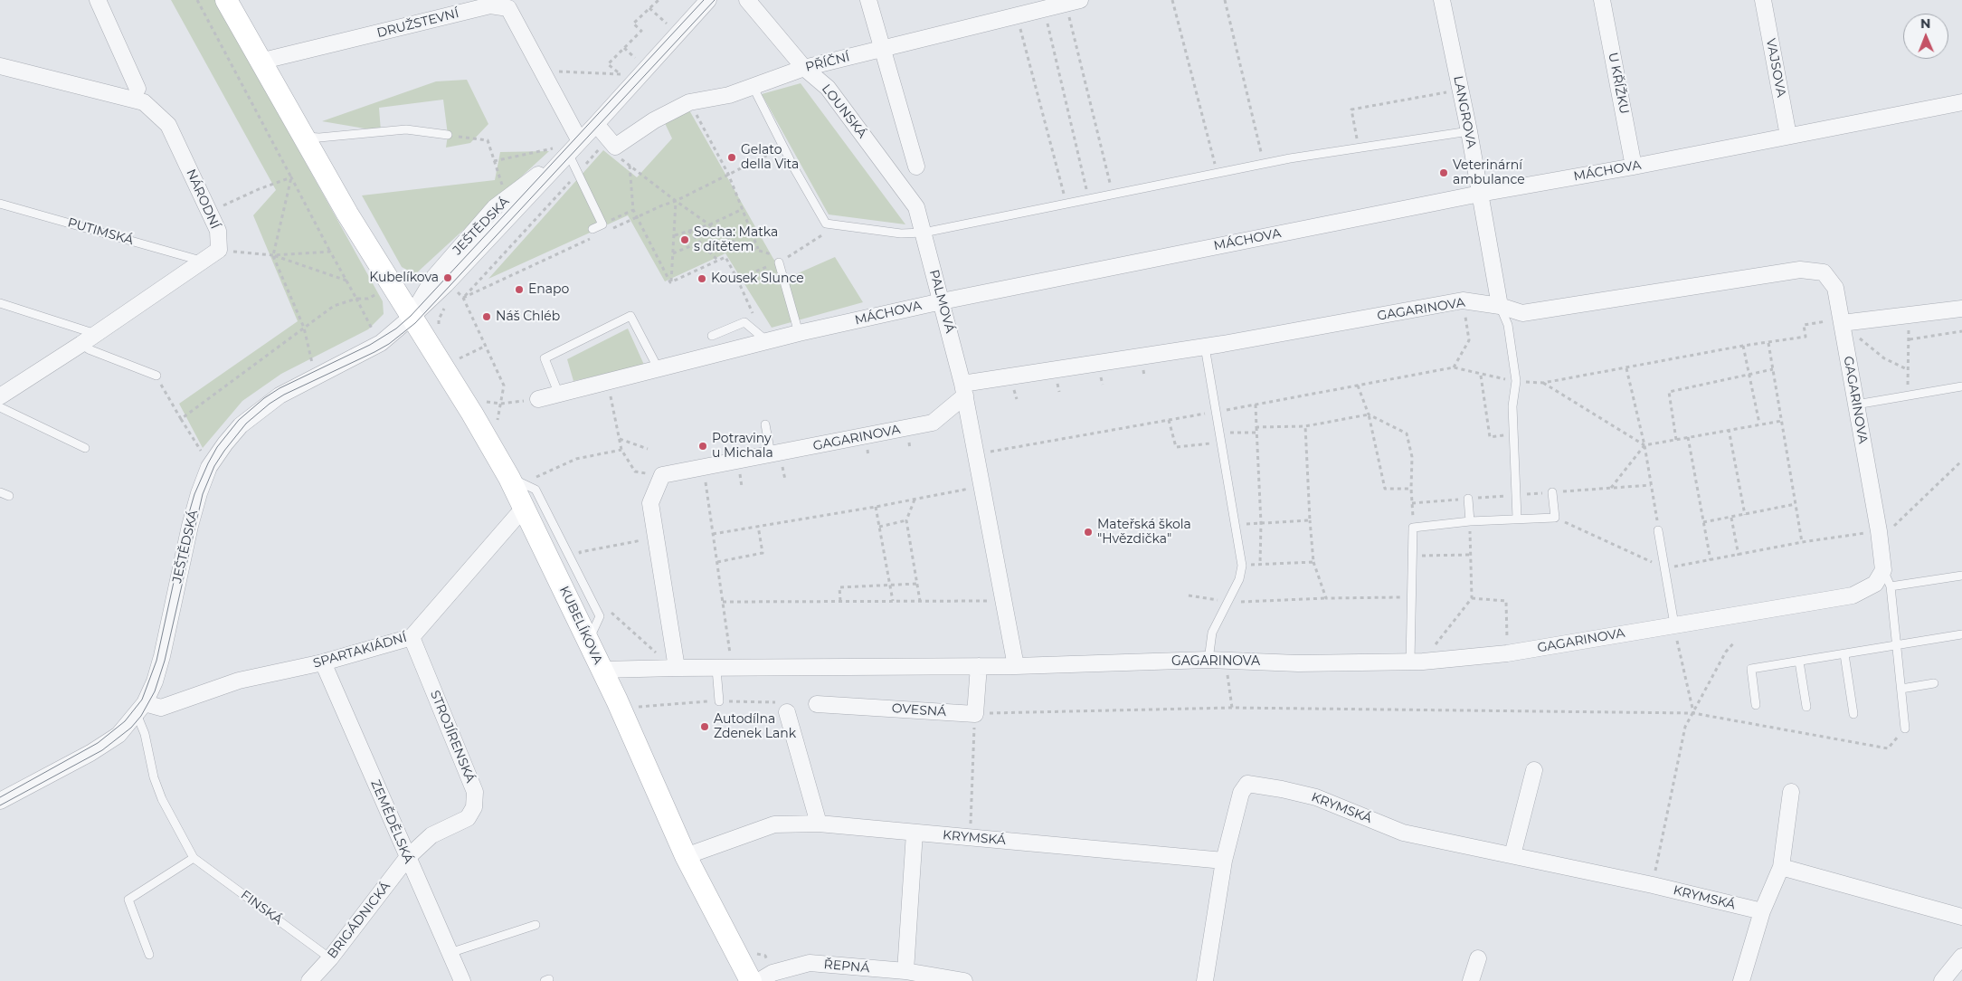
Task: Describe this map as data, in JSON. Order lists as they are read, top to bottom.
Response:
{
  "streets": {
    "street": [
      "DRUŽSTEVNÍ",
      "PŘÍČNÍ",
      "VAJSOVA",
      "U KŘÍŽKU",
      "LOUNSKÁ",
      "LANGROVA",
      "MÁCHOVA",
      "NÁRODNÍ",
      "JEŠTĚDSKÁ",
      "PALMOVÁ",
      "GAGARINOVA",
      "KUBELÍKOVA",
      "SPARTAKIÁDNÍ",
      "OVESNÁ",
      "STROJÍRENSKÁ",
      "KRYMSKÁ",
      "ZEMĚDĚLSKÁ",
      "BRIGÁDNICKÁ",
      "ŘEPNÁ"
    ],
    "lane": ["PUTIMSKÁ", "FINSKÁ"]
  },
  "crossings": [
    ["DRUŽSTEVNÍ", "PŘÍČNÍ"],
    ["DRUŽSTEVNÍ", "JEŠTĚDSKÁ"],
    ["DRUŽSTEVNÍ", "KUBELÍKOVA"],
    ["PŘÍČNÍ", "LOUNSKÁ"],
    ["PŘÍČNÍ", "JEŠTĚDSKÁ"],
    ["VAJSOVA", "MÁCHOVA"],
    ["U KŘÍŽKU", "MÁCHOVA"],
    ["LOUNSKÁ", "PALMOVÁ"],
    ["LANGROVA", "MÁCHOVA"],
    ["LANGROVA", "GAGARINOVA"],
    ["MÁCHOVA", "PALMOVÁ"],
    ["JEŠTĚDSKÁ", "KUBELÍKOVA"],
    ["JEŠTĚDSKÁ", "SPARTAKIÁDNÍ"],
    ["JEŠTĚDSKÁ", "FINSKÁ"],
    ["PALMOVÁ", "GAGARINOVA"],
    ["GAGARINOVA", "KUBELÍKOVA"],
    ["KUBELÍKOVA", "SPARTAKIÁDNÍ"],
    ["KUBELÍKOVA", "KRYMSKÁ"],
    ["SPARTAKIÁDNÍ", "STROJÍRENSKÁ"],
    ["SPARTAKIÁDNÍ", "ZEMĚDĚLSKÁ"],
    ["SPARTAKIÁDNÍ", "FINSKÁ"],
    ["STROJÍRENSKÁ", "ZEMĚDĚLSKÁ"],
    ["STROJÍRENSKÁ", "BRIGÁDNICKÁ"],
    ["ZEMĚDĚLSKÁ", "BRIGÁDNICKÁ"],
    ["FINSKÁ", "BRIGÁDNICKÁ"]
  ],
  "places": [
    "Gelato della Vita",
    "Veterinární ambulance",
    "Socha: Matka s dítětem",
    "Kubelíkova",
    "Kousek Slunce",
    "Enapo",
    "Náš Chléb",
    "Potraviny u Michala",
    "Mateřská škola \"Hvězdička\"",
    "Autodílna Zdenek Lank"
  ],
  "north": "top"
}
